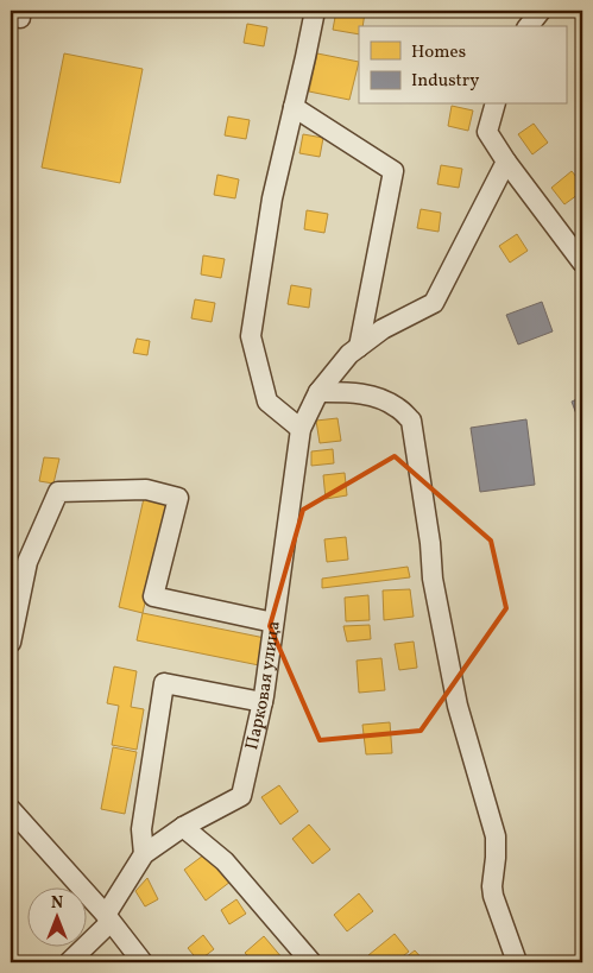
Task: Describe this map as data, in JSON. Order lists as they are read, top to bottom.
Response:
{
  "streets": {
    "street": ["Парковая улица"]
  },
  "legend": ["Homes", "Industry"],
  "north": "top"
}
